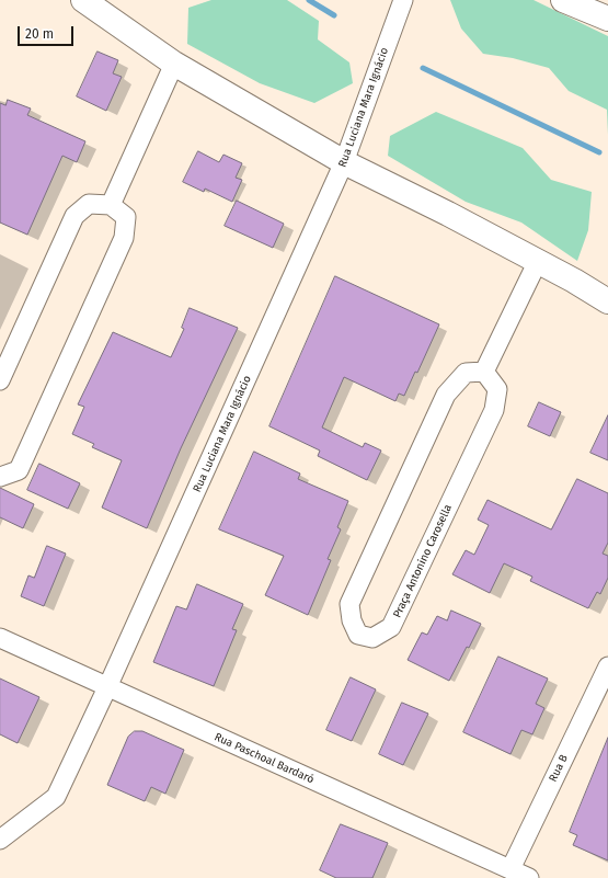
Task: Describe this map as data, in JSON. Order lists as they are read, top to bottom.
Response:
{
  "streets": {
    "street": [
      "Rua Luciana Mara Ignácio",
      "Praça Antonino Carosella",
      "Rua Paschoal Bardaró",
      "Rua B"
    ]
  },
  "crossings": [
    ["Rua Luciana Mara Ignácio", "Rua Paschoal Bardaró"],
    ["Rua Paschoal Bardaró", "Rua B"]
  ],
  "scale_bar": "20 m"
}
